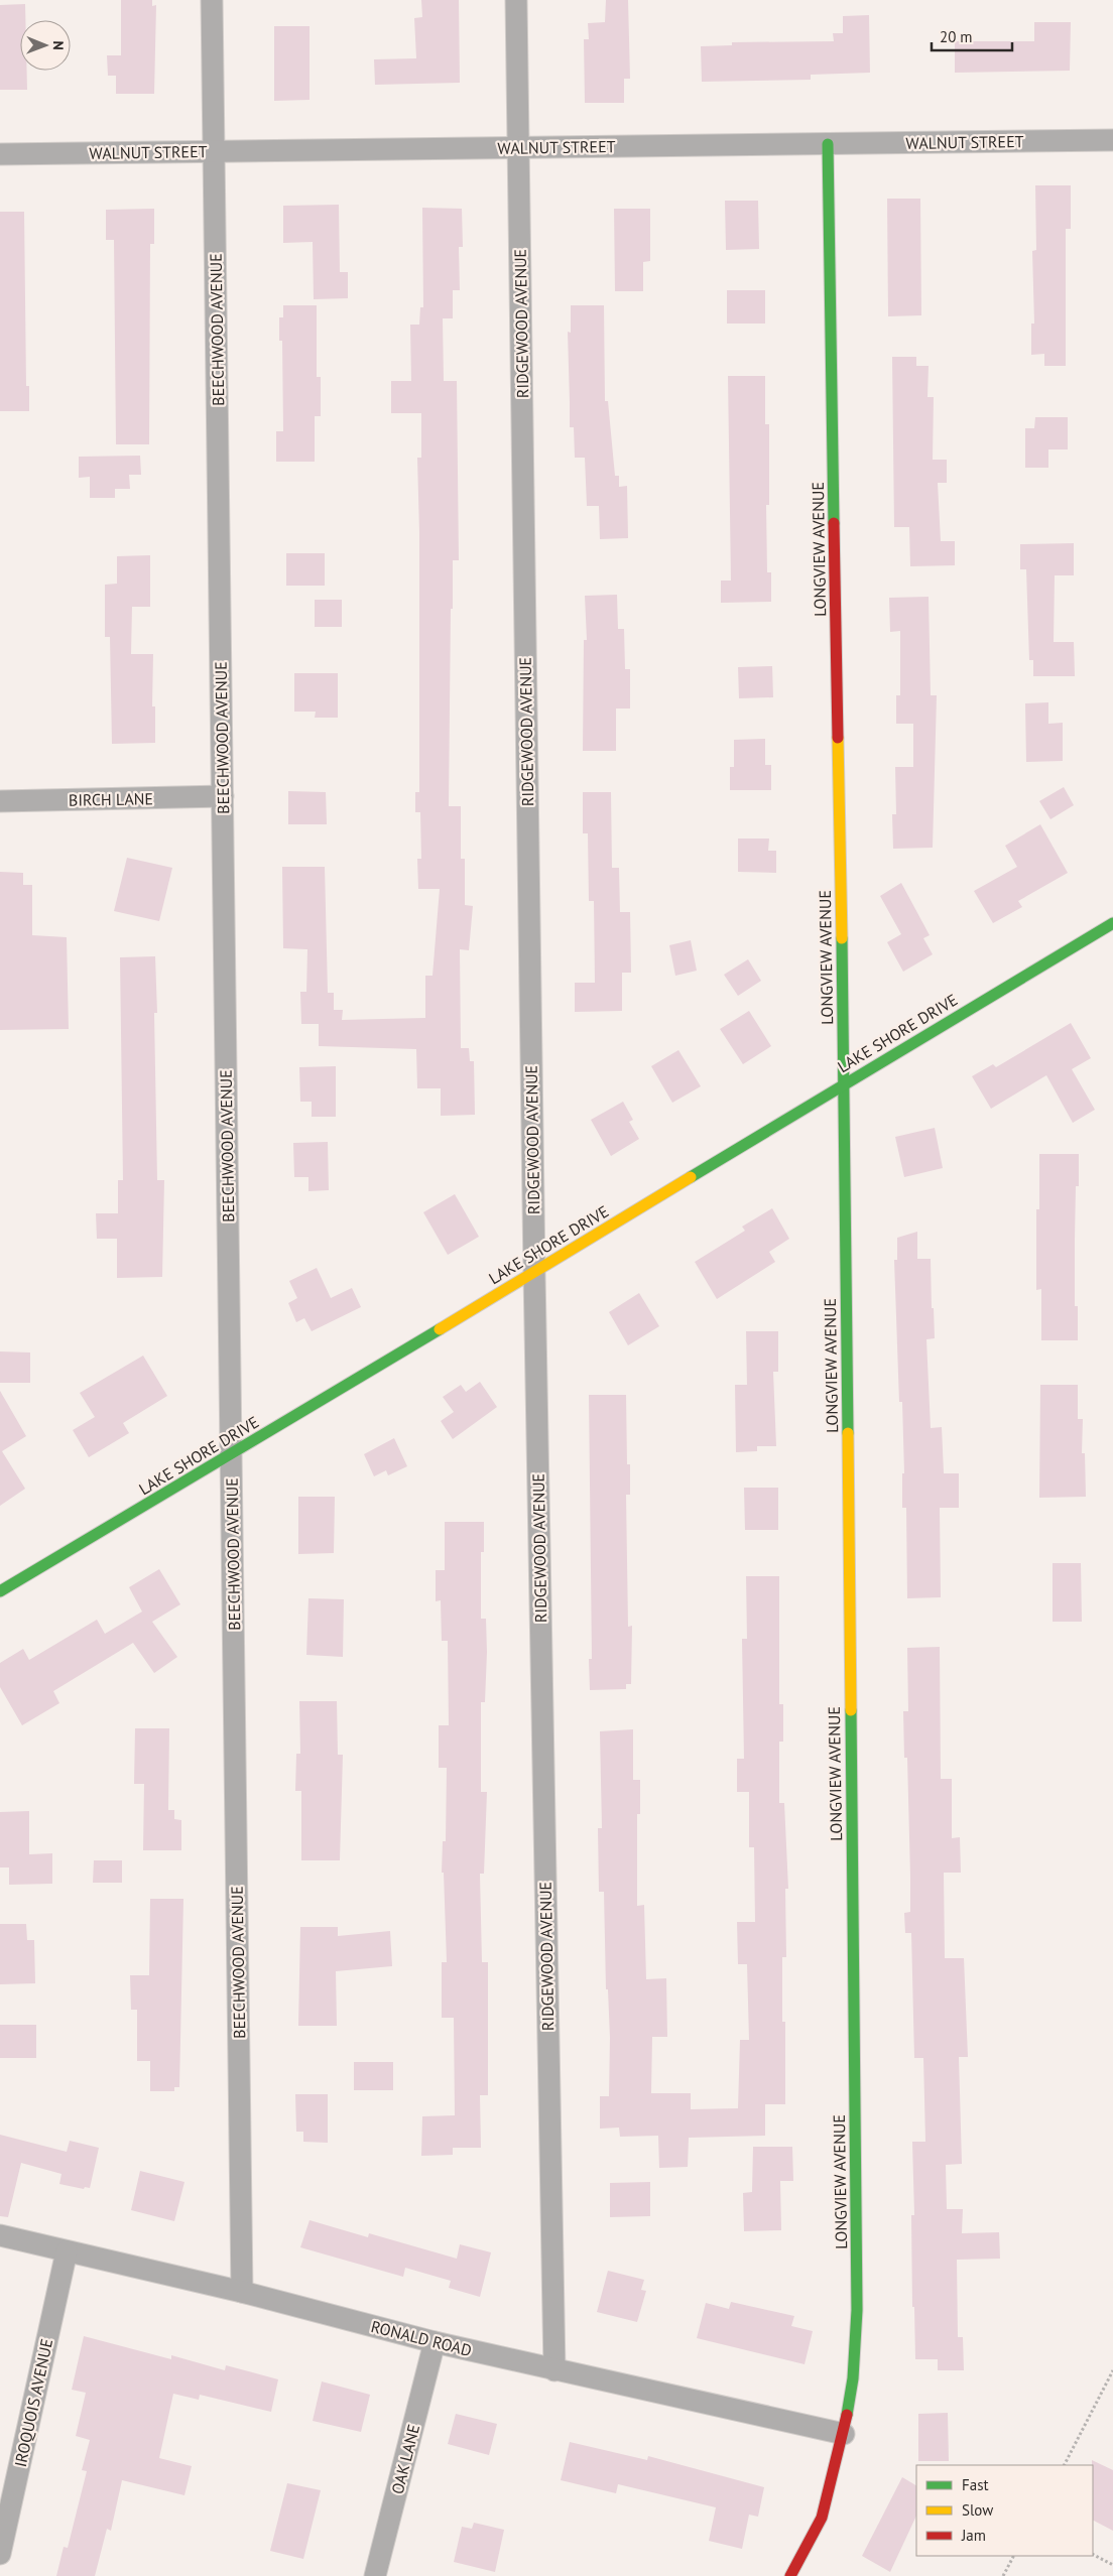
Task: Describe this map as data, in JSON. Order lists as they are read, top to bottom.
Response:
{
  "streets": {
    "street": [
      "WALNUT STREET",
      "RIDGEWOOD AVENUE",
      "BEECHWOOD AVENUE",
      "LONGVIEW AVENUE",
      "BIRCH LANE",
      "LAKE SHORE DRIVE",
      "RONALD ROAD",
      "IROQUOIS AVENUE",
      "OAK LANE"
    ]
  },
  "crossings": [
    ["WALNUT STREET", "RIDGEWOOD AVENUE"],
    ["WALNUT STREET", "BEECHWOOD AVENUE"],
    ["WALNUT STREET", "LONGVIEW AVENUE"],
    ["RIDGEWOOD AVENUE", "LAKE SHORE DRIVE"],
    ["RIDGEWOOD AVENUE", "RONALD ROAD"],
    ["BEECHWOOD AVENUE", "BIRCH LANE"],
    ["BEECHWOOD AVENUE", "LAKE SHORE DRIVE"],
    ["BEECHWOOD AVENUE", "RONALD ROAD"],
    ["LONGVIEW AVENUE", "LAKE SHORE DRIVE"],
    ["LONGVIEW AVENUE", "RONALD ROAD"],
    ["RONALD ROAD", "IROQUOIS AVENUE"],
    ["RONALD ROAD", "OAK LANE"]
  ],
  "legend": ["Fast", "Slow", "Jam"],
  "scale_bar": "20 m",
  "north": "right"
}
